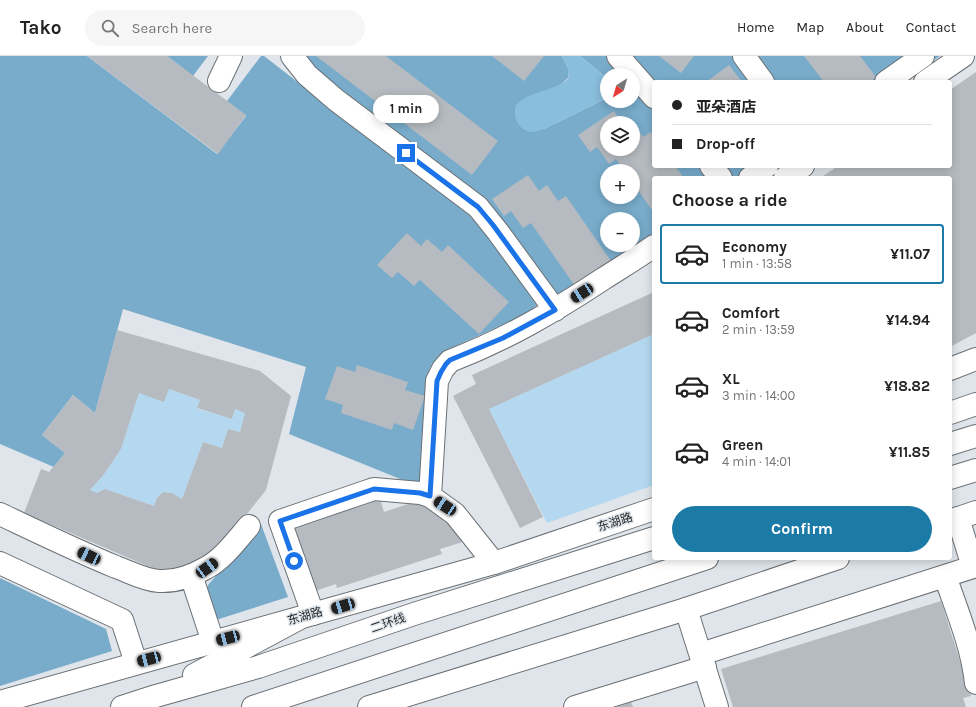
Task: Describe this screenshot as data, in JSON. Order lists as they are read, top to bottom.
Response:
{
  "streets": {
    "main road": ["东湖路", "二环线"]
  },
  "north": "bottom left",
  "page": {
    "header": "Tako",
    "search": "Search here",
    "nav": [
      "Home",
      "Map",
      "About",
      "Contact"
    ],
    "map_buttons": ["+", "−"],
    "banner": ["亚朵酒店", "Drop-off"],
    "bubble": "1 min",
    "heading": "Choose a ride",
    "list": [
      {
        "name": "Economy",
        "note": "1 min · 13:58",
        "value": "¥11.07"
      },
      {
        "name": "Comfort",
        "note": "2 min · 13:59",
        "value": "¥14.94"
      },
      {
        "name": "XL",
        "note": "3 min · 14:00",
        "value": "¥18.82"
      },
      {
        "name": "Green",
        "note": "4 min · 14:01",
        "value": "¥11.85"
      }
    ],
    "buttons": "Confirm"
  }
}
